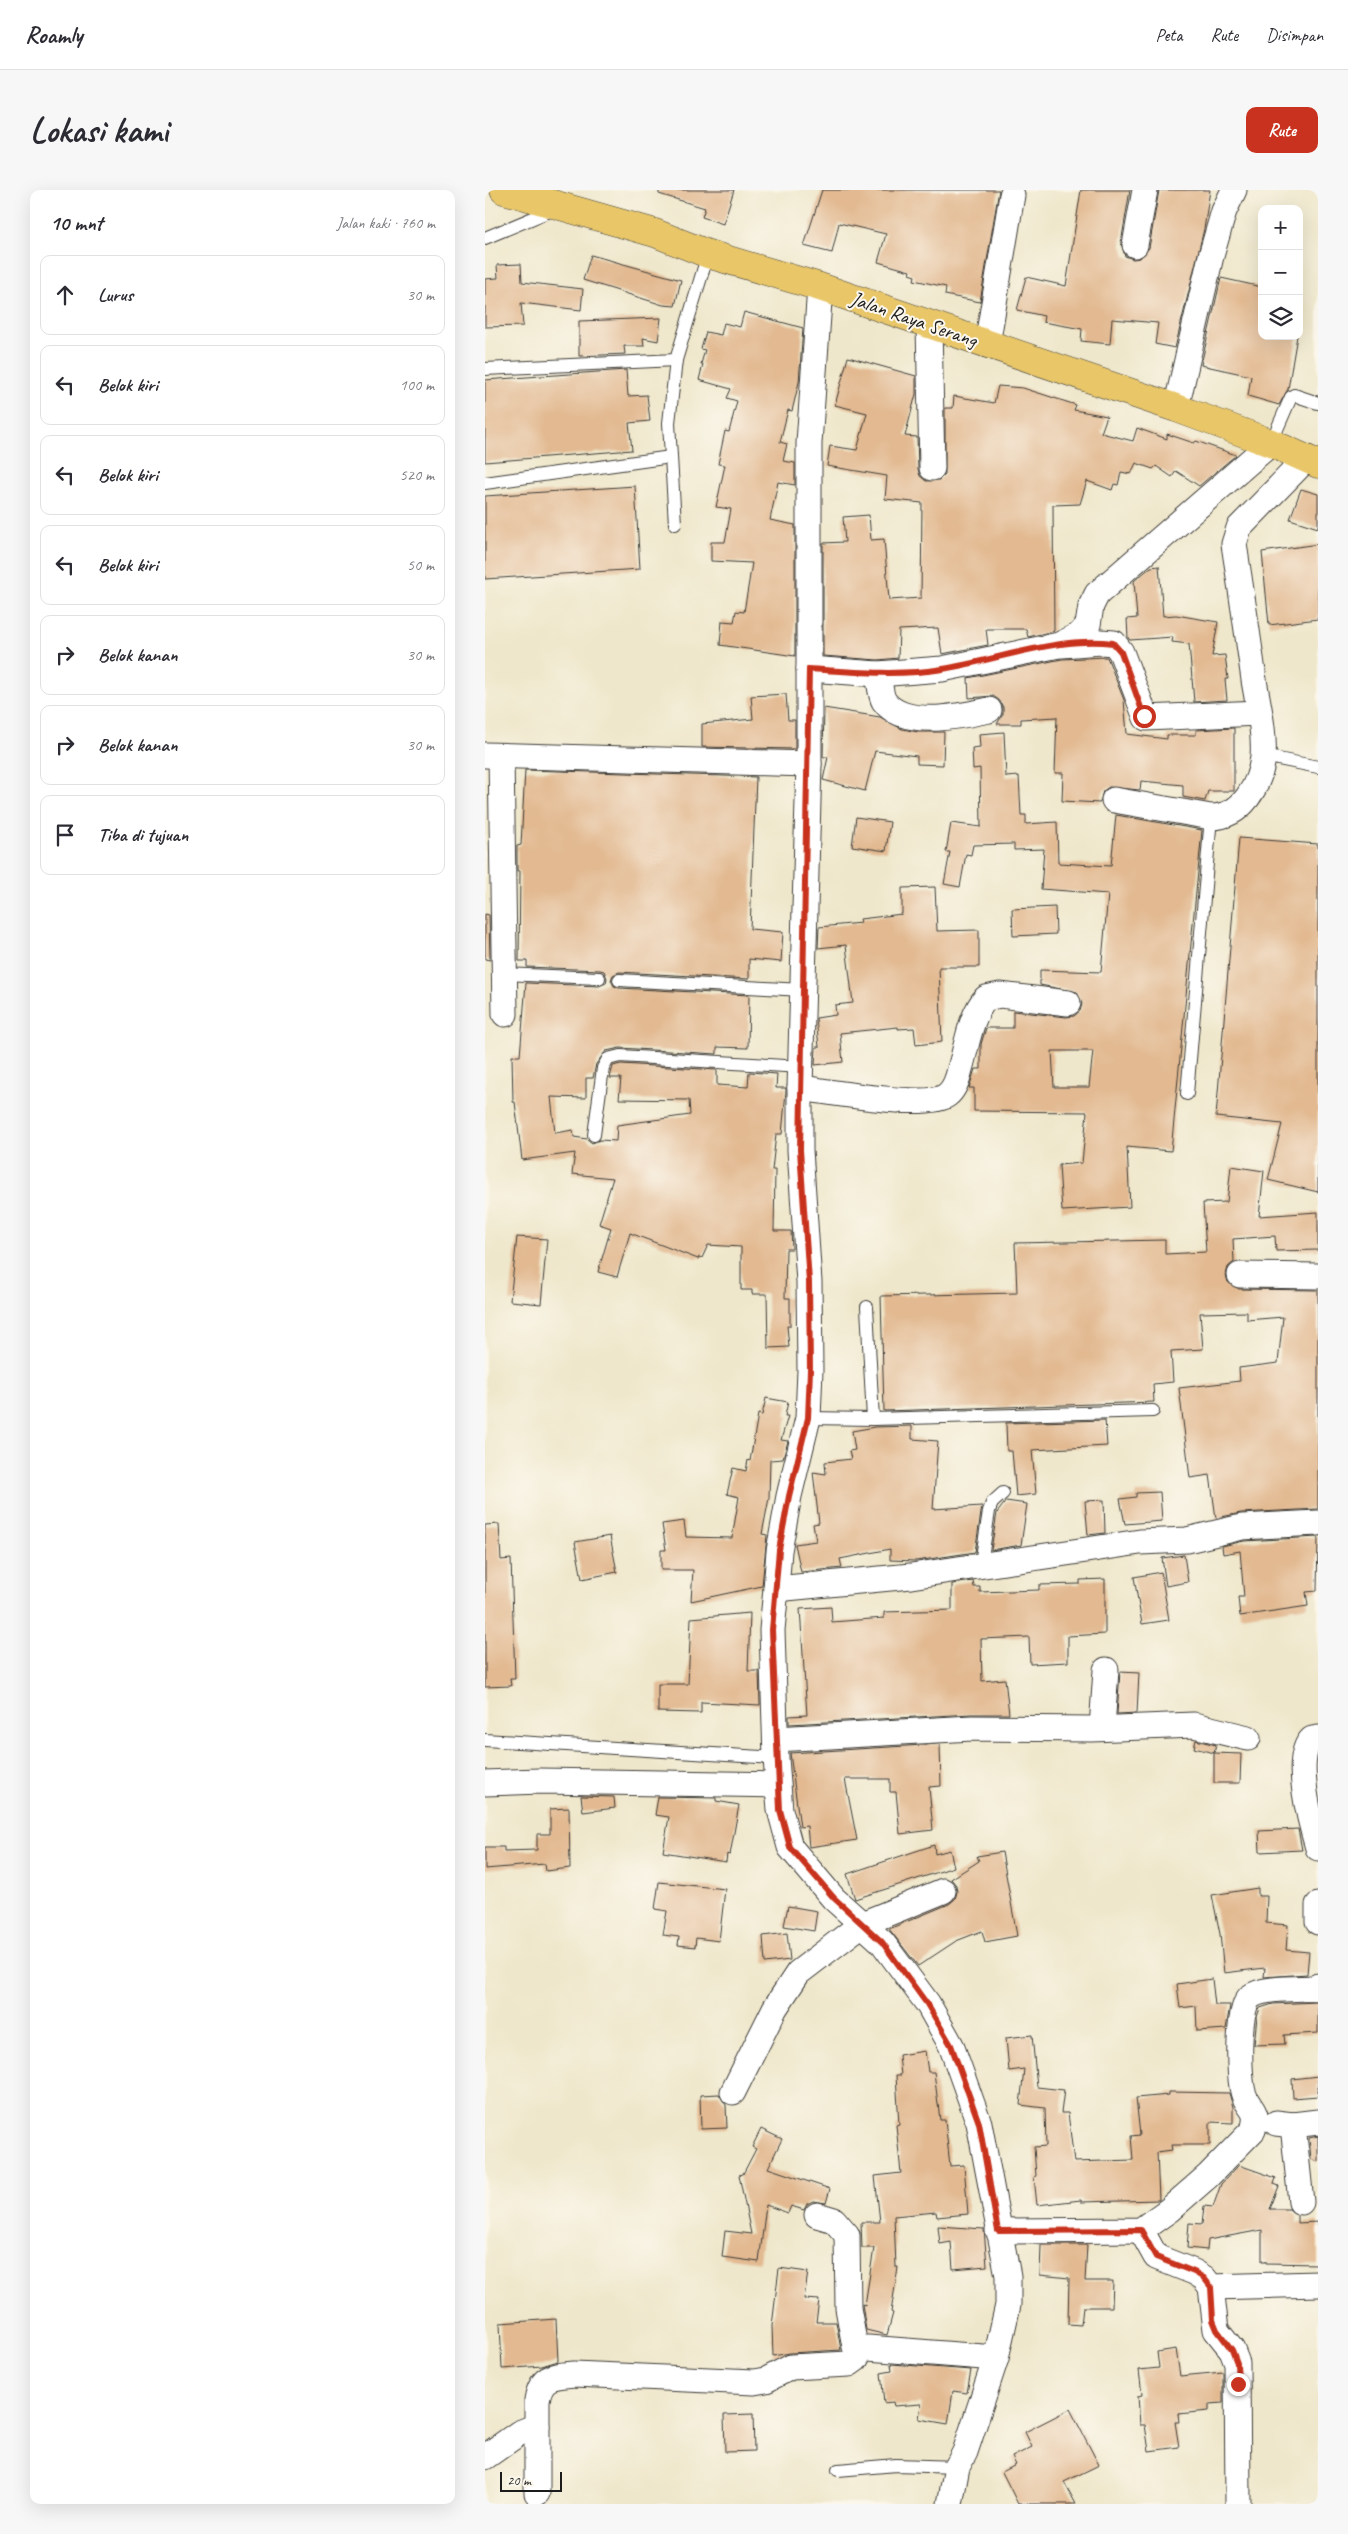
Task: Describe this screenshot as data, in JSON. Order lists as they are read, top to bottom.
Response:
{
  "streets": {
    "highway": ["Jalan Raya Serang"]
  },
  "scale_bar": "20 m",
  "page": {
    "header": "Roamly",
    "nav": ["Peta", "Rute", "Disimpan"],
    "buttons": "Rute",
    "title": "Lokasi kami",
    "heading": ["10 mnt", "Jalan kaki · 760 m"],
    "map_buttons": ["+", "−"],
    "list": [
      ["Lurus", "30 m"],
      ["Belok kiri", "100 m"],
      ["Belok kiri", "520 m"],
      ["Belok kiri", "50 m"],
      ["Belok kanan", "30 m"],
      ["Belok kanan", "30 m"],
      "Tiba di tujuan"
    ],
    "scale": "20 m"
  }
}
